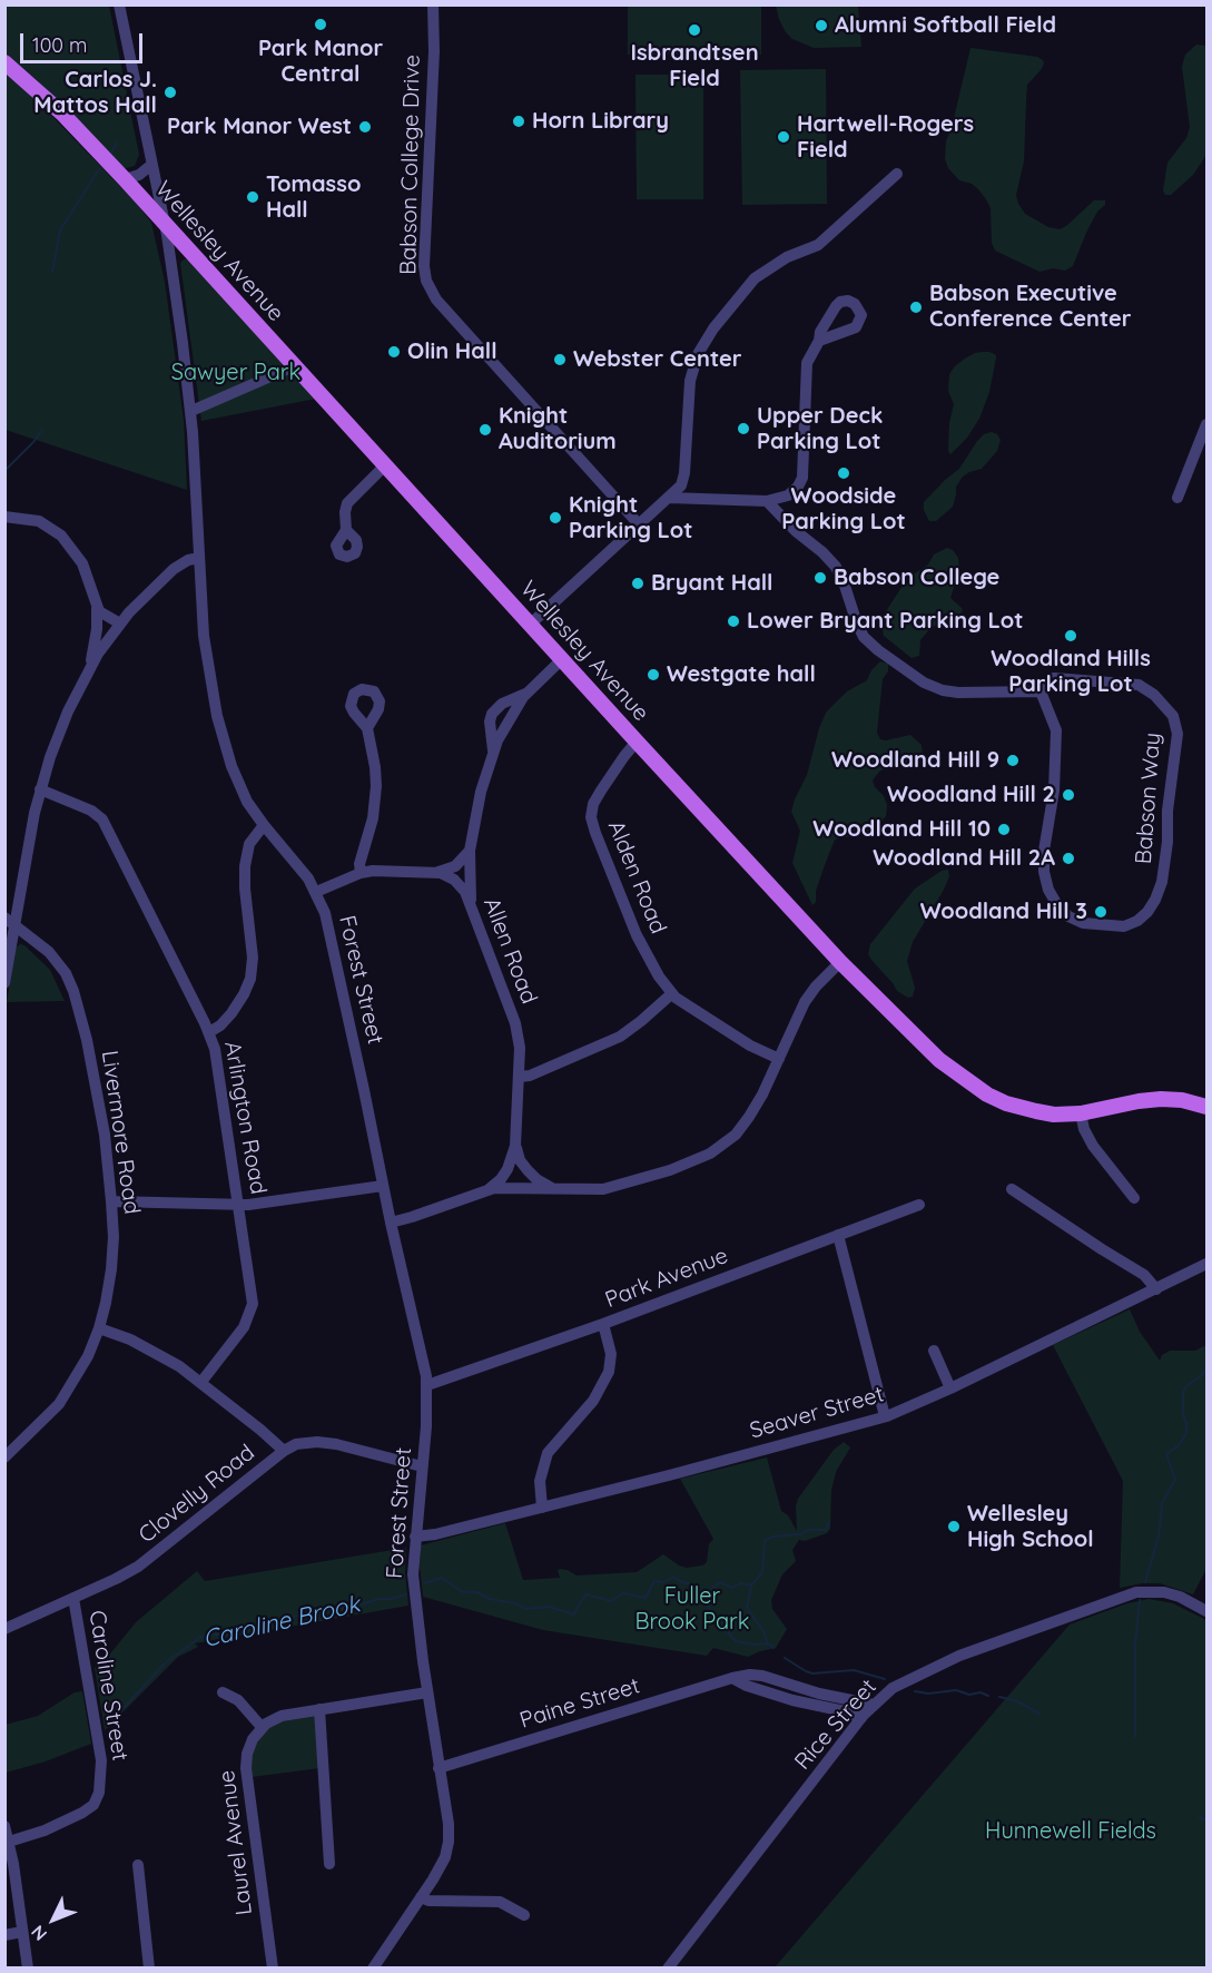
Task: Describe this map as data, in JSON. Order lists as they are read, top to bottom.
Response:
{
  "streets": {
    "main road": ["Wellesley Avenue"],
    "street": [
      "Babson College Drive",
      "Babson Way",
      "Alden Road",
      "Allen Road",
      "Forest Street",
      "Arlington Road",
      "Livermore Road",
      "Park Avenue",
      "Seaver Street",
      "Clovelly Road",
      "Caroline Street",
      "Paine Street",
      "Rice Street",
      "Laurel Avenue"
    ]
  },
  "crossings": [
    ["Wellesley Avenue", "Alden Road"],
    ["Wellesley Avenue", "Forest Street"],
    ["Forest Street", "Park Avenue"],
    ["Forest Street", "Seaver Street"],
    ["Forest Street", "Clovelly Road"],
    ["Forest Street", "Paine Street"],
    ["Clovelly Road", "Caroline Street"],
    ["Paine Street", "Rice Street"]
  ],
  "water": ["Caroline Brook"],
  "parks": ["Sawyer Park", "Fuller Brook Park", "Hunnewell Fields"],
  "places": [
    "Park Manor Central",
    "Alumni Softball Field",
    "Isbrandtsen Field",
    "Carlos J. Mattos Hall",
    "Horn Library",
    "Park Manor West",
    "Hartwell-Rogers Field",
    "Tomasso Hall",
    "Babson Executive Conference Center",
    "Olin Hall",
    "Webster Center",
    "Upper Deck Parking Lot",
    "Knight Auditorium",
    "Woodside Parking Lot",
    "Knight Parking Lot",
    "Babson College",
    "Bryant Hall",
    "Lower Bryant Parking Lot",
    "Woodland Hills Parking Lot",
    "Westgate hall",
    "Woodland Hill 9",
    "Woodland Hill 2",
    "Woodland Hill 10",
    "Woodland Hill 2A",
    "Woodland Hill 3",
    "Wellesley High School"
  ],
  "scale_bar": "100 m",
  "north": "bottom left"
}
